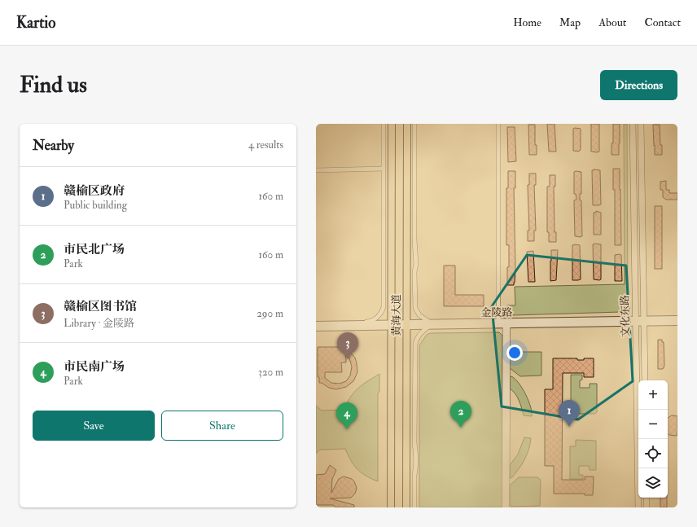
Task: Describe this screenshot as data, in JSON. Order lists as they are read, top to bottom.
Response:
{
  "streets": {
    "main road": ["黄海大道", "文化东路"],
    "street": ["金陵路"]
  },
  "crossings": [
    ["金陵路", "黄海大道"],
    ["金陵路", "文化东路"]
  ],
  "page": {
    "header": "Kartio",
    "nav": [
      "Home",
      "Map",
      "About",
      "Contact"
    ],
    "buttons": [
      "Directions",
      ["Save", "Share"]
    ],
    "title": "Find us",
    "heading": ["Nearby", "4 results"],
    "list": [
      {
        "mark": "1",
        "name": "赣榆区政府",
        "note": "Public building",
        "value": "160 m"
      },
      {
        "mark": "2",
        "name": "市民北广场",
        "note": "Park",
        "value": "160 m"
      },
      {
        "mark": "3",
        "name": "赣榆区图书馆",
        "note": "Library · 金陵路",
        "value": "290 m"
      },
      {
        "mark": "4",
        "name": "市民南广场",
        "note": "Park",
        "value": "320 m"
      }
    ],
    "pins": [
      "3",
      "1",
      "2",
      "4"
    ],
    "map_buttons": ["+", "−"]
  }
}
